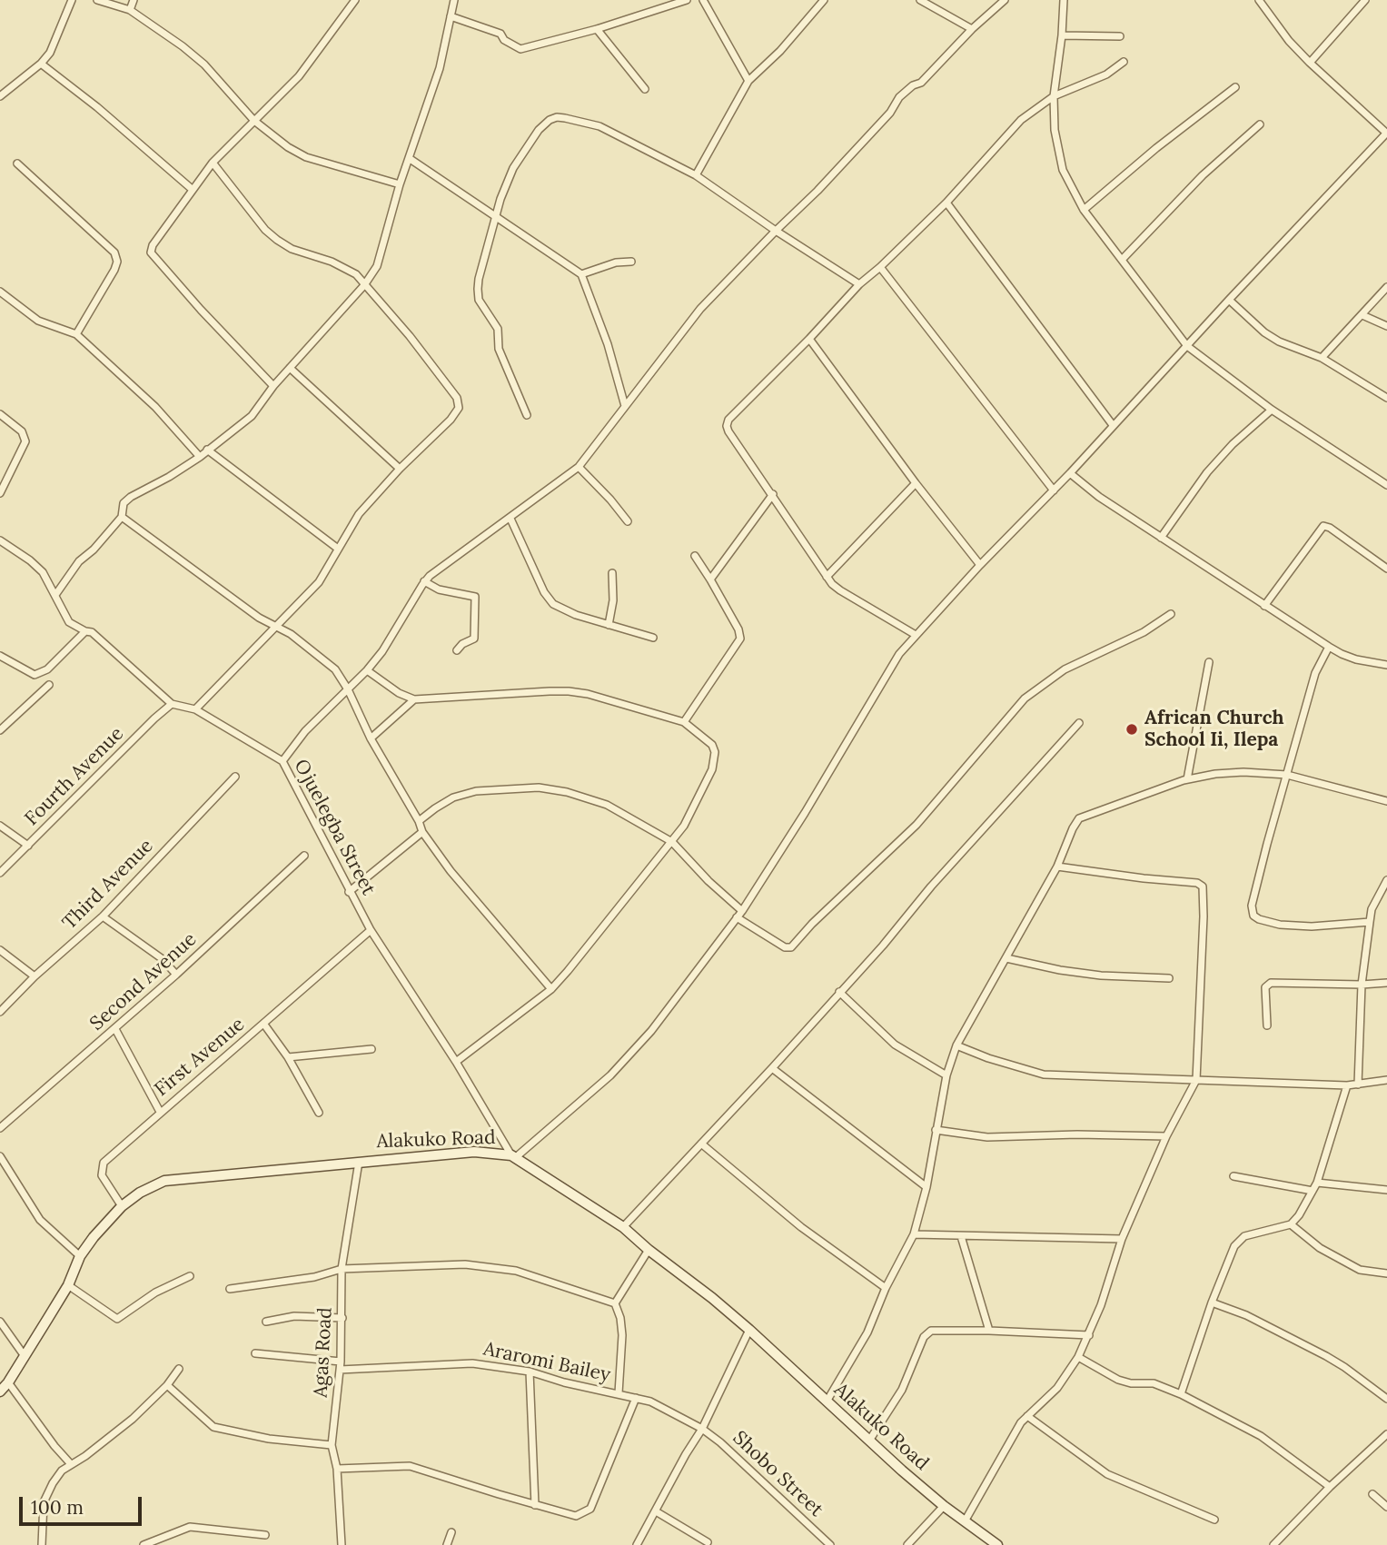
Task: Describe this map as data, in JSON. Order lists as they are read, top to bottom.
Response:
{
  "streets": {
    "main road": ["Alakuko Road"],
    "street": [
      "Fourth Avenue",
      "Ojuelegba Street",
      "Third Avenue",
      "Second Avenue",
      "First Avenue",
      "Agas Road",
      "Araromi Bailey",
      "Shobo Street"
    ]
  },
  "crossings": [
    ["Fourth Avenue", "Ojuelegba Street"],
    ["Ojuelegba Street", "First Avenue"],
    ["Ojuelegba Street", "Alakuko Road"],
    ["First Avenue", "Alakuko Road"],
    ["Alakuko Road", "Agas Road"],
    ["Agas Road", "Araromi Bailey"],
    ["Araromi Bailey", "Shobo Street"]
  ],
  "places": ["African Church School Ii, Ilepa"],
  "scale_bar": "100 m"
}
